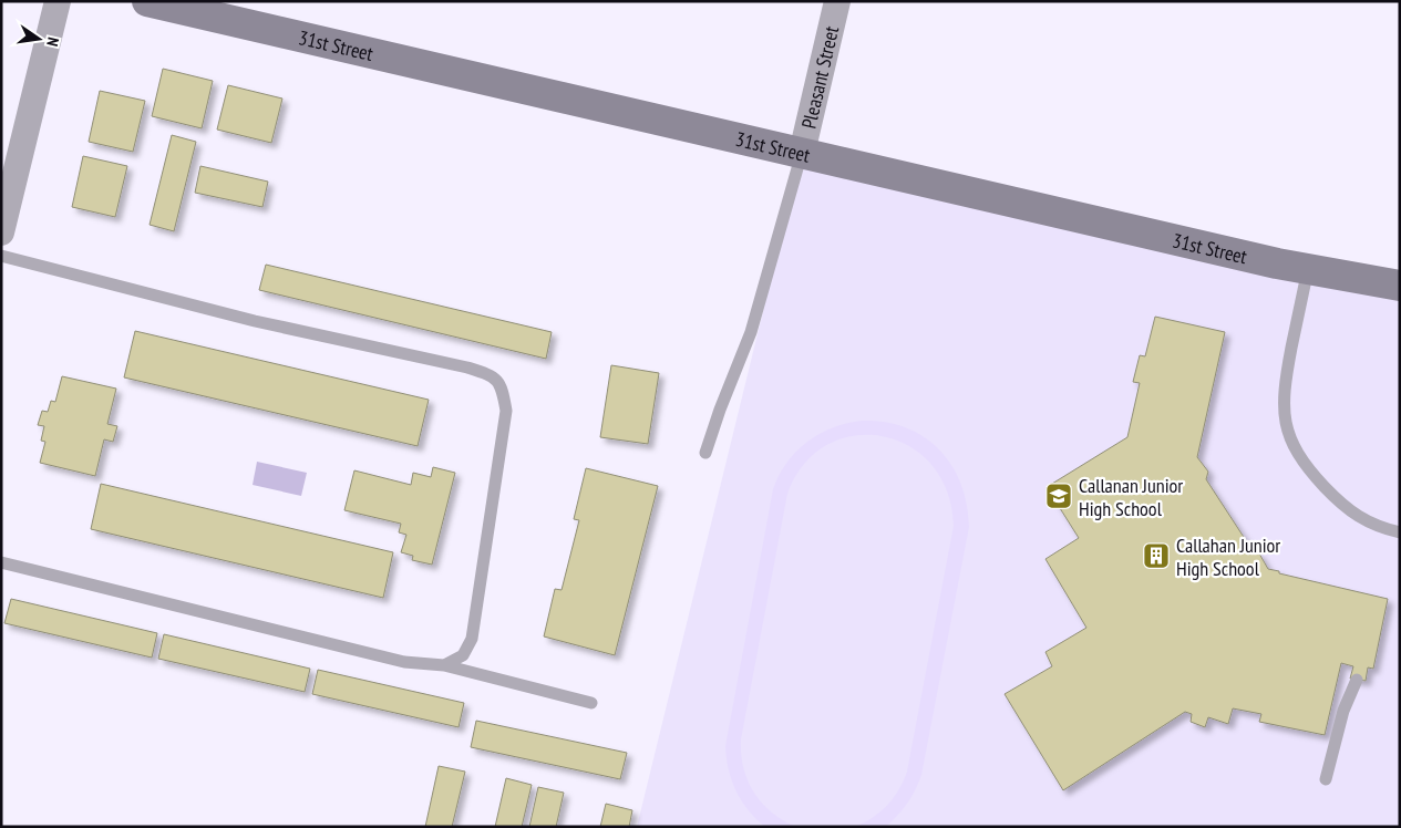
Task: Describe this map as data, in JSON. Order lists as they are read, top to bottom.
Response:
{
  "streets": {
    "main road": ["31st Street"],
    "street": ["Pleasant Street"]
  },
  "crossings": [
    ["31st Street", "Pleasant Street"]
  ],
  "places": {
    "school or university": ["Callanan Junior High School"],
    "building": ["Callahan Junior High School"]
  },
  "north": "right"
}
